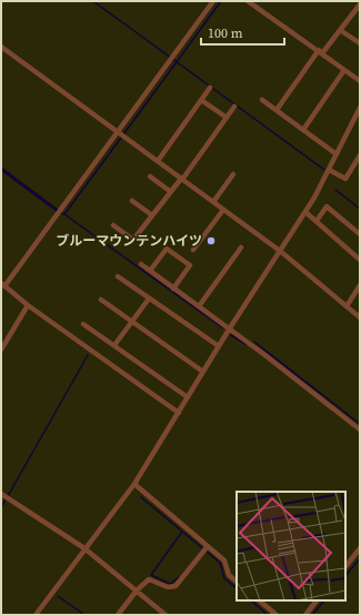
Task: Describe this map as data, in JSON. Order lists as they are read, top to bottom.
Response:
{
  "places": ["ブルーマウンテンハイツ"],
  "scale_bar": "100 m"
}
